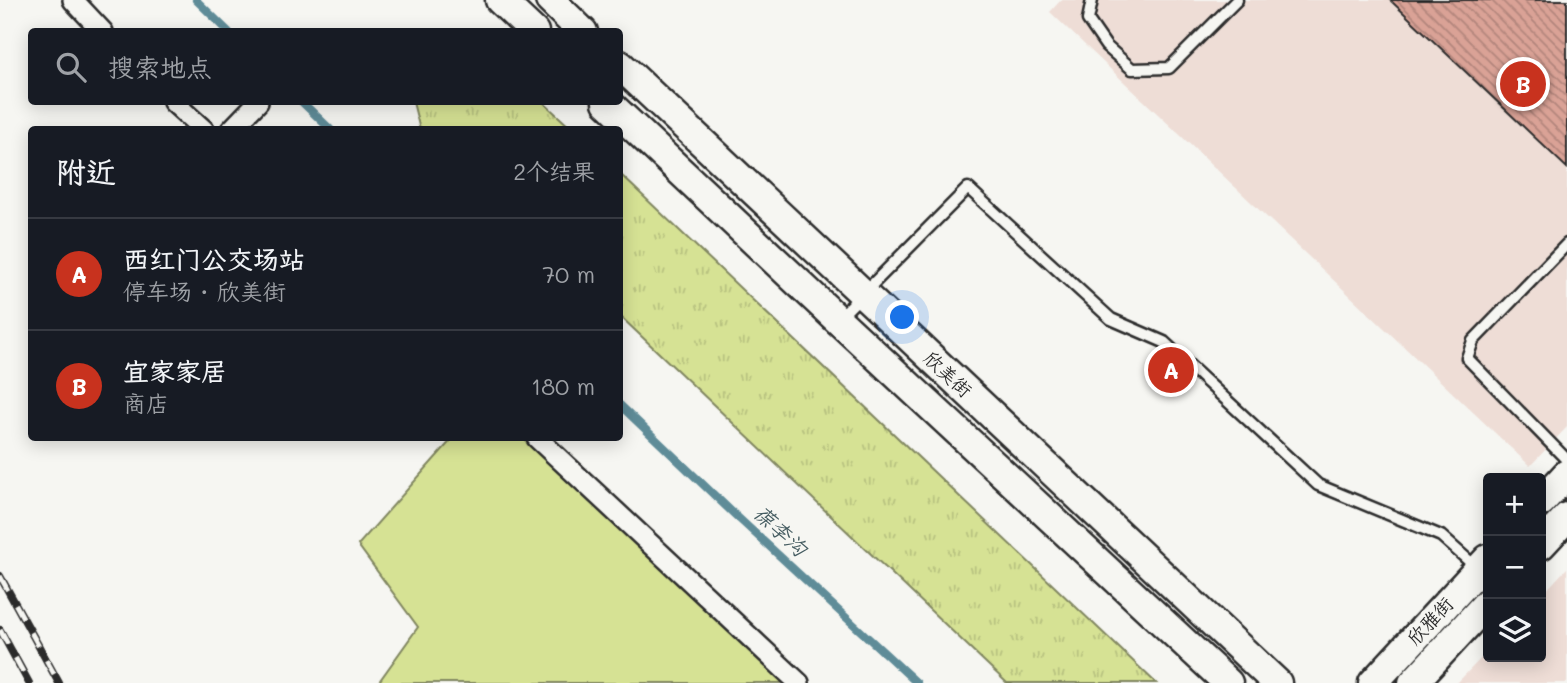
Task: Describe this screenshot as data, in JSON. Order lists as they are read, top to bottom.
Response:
{
  "streets": {
    "street": ["欣美街", "欣雅街"]
  },
  "water": ["葆李沟"],
  "page": {
    "search": "搜索地点",
    "pins": ["B", "A"],
    "heading": ["附近", "2个结果"],
    "list": [
      {
        "mark": "A",
        "name": "西红门公交场站",
        "note": "停车场 · 欣美街",
        "value": "70 m"
      },
      {
        "mark": "B",
        "name": "宜家家居",
        "note": "商店",
        "value": "180 m"
      }
    ],
    "map_buttons": ["+", "−"]
  }
}
